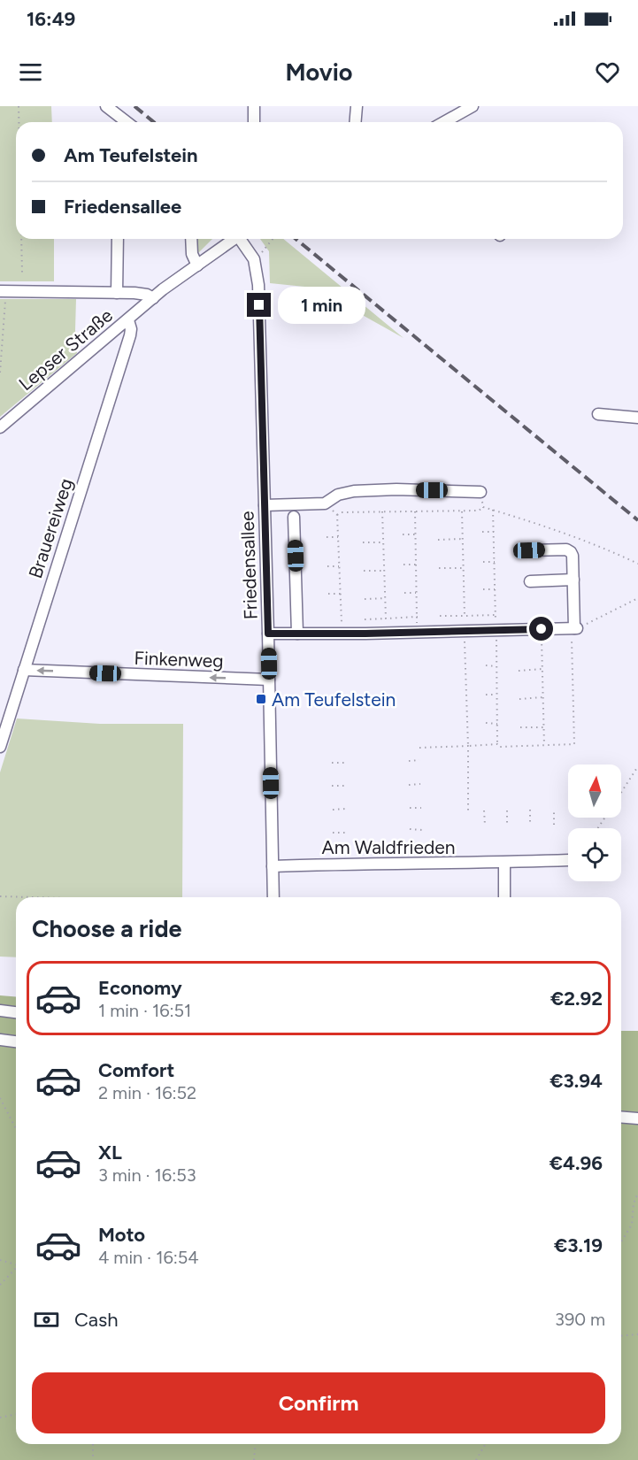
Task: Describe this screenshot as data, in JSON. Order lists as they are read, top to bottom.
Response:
{
  "streets": {
    "street": [
      "Lepser Straße",
      "Brauereiweg",
      "Friedensallee",
      "Finkenweg",
      "Am Waldfrieden"
    ]
  },
  "crossings": [
    ["Lepser Straße", "Brauereiweg"],
    ["Brauereiweg", "Finkenweg"],
    ["Friedensallee", "Finkenweg"],
    ["Friedensallee", "Am Waldfrieden"]
  ],
  "one_way": ["Finkenweg"],
  "places": {
    "transit": ["Am Teufelstein"]
  },
  "north": "top",
  "page": {
    "status": "16:49",
    "header": "Movio",
    "banner": ["Am Teufelstein", "Friedensallee"],
    "bubble": "1 min",
    "heading": "Choose a ride",
    "list": [
      {
        "name": "Economy",
        "note": "1 min · 16:51",
        "value": "€2.92"
      },
      {
        "name": "Comfort",
        "note": "2 min · 16:52",
        "value": "€3.94"
      },
      {
        "name": "XL",
        "note": "3 min · 16:53",
        "value": "€4.96"
      },
      {
        "name": "Moto",
        "note": "4 min · 16:54",
        "value": "€3.19"
      }
    ],
    "pay": ["Cash", "390 m"],
    "buttons": "Confirm"
  }
}
